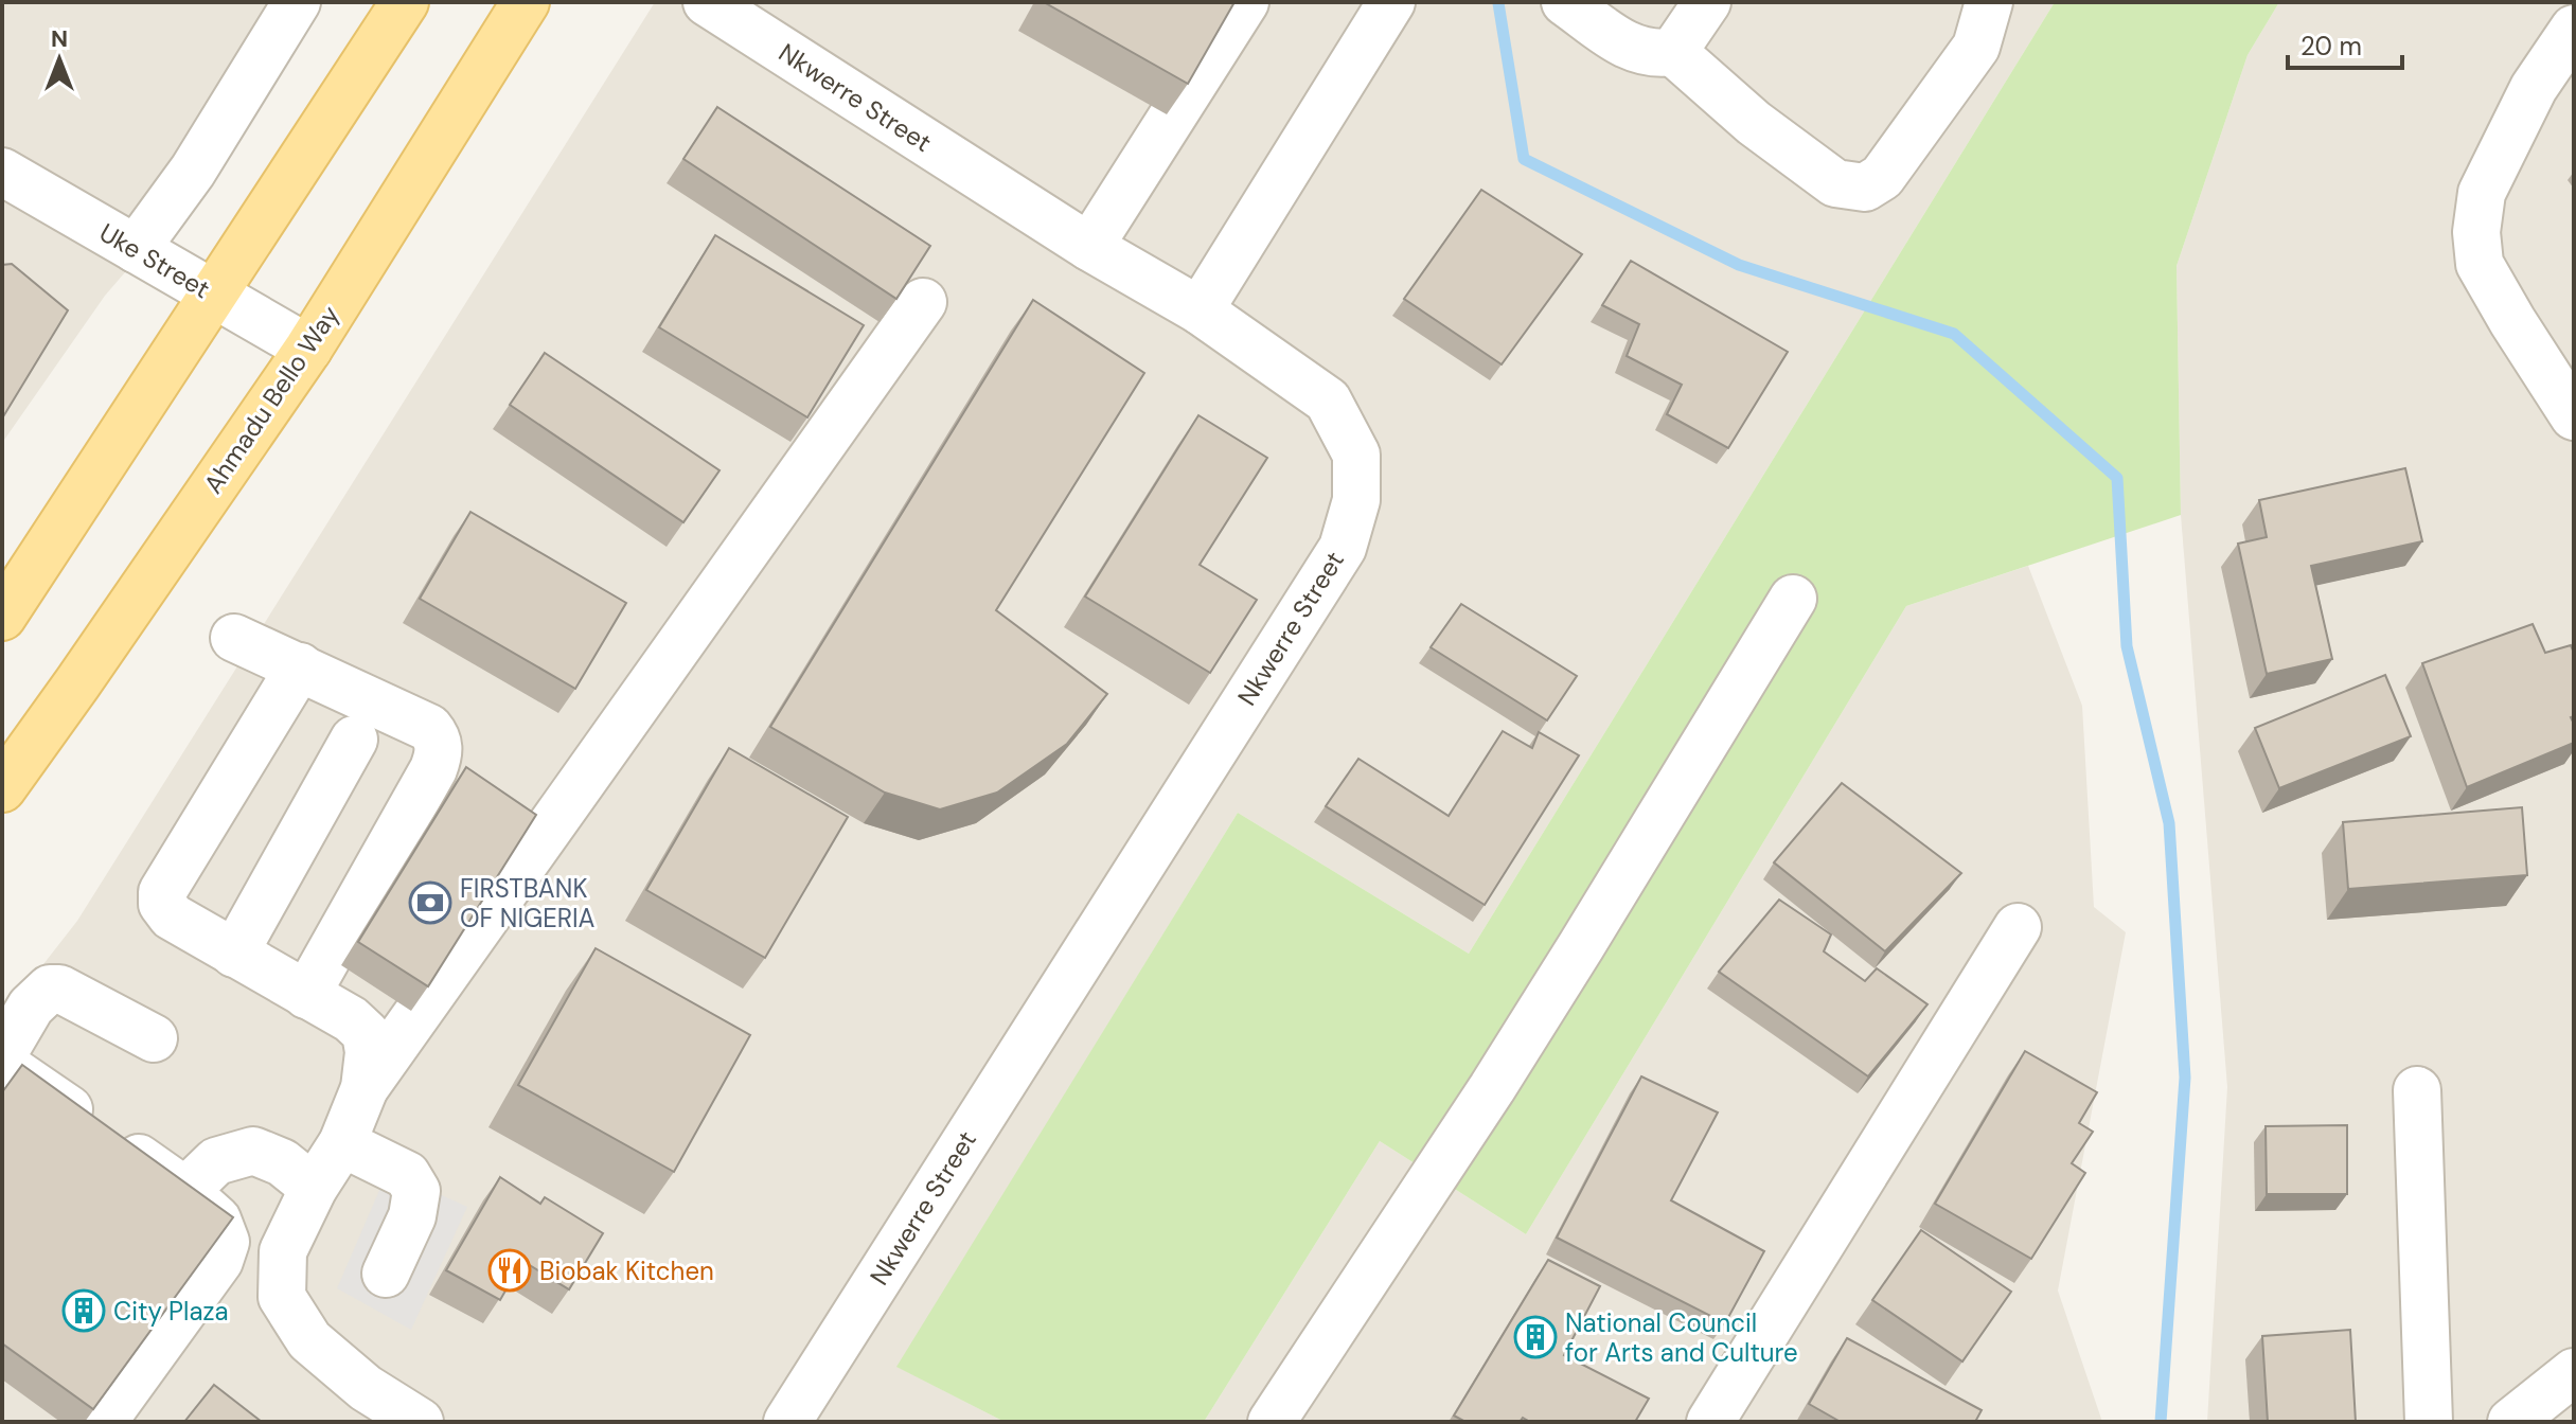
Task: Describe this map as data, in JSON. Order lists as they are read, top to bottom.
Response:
{
  "streets": {
    "main road": ["Ahmadu Bello Way"],
    "street": ["Nkwerre Street", "Uke Street"]
  },
  "crossings": [
    ["Uke Street", "Ahmadu Bello Way"]
  ],
  "places": {
    "bank": ["FIRSTBANK OF NIGERIA"],
    "restaurant": ["Biobak Kitchen"],
    "building": ["City Plaza", "National Council for Arts and Culture"]
  },
  "scale_bar": "20 m",
  "north": "top"
}
